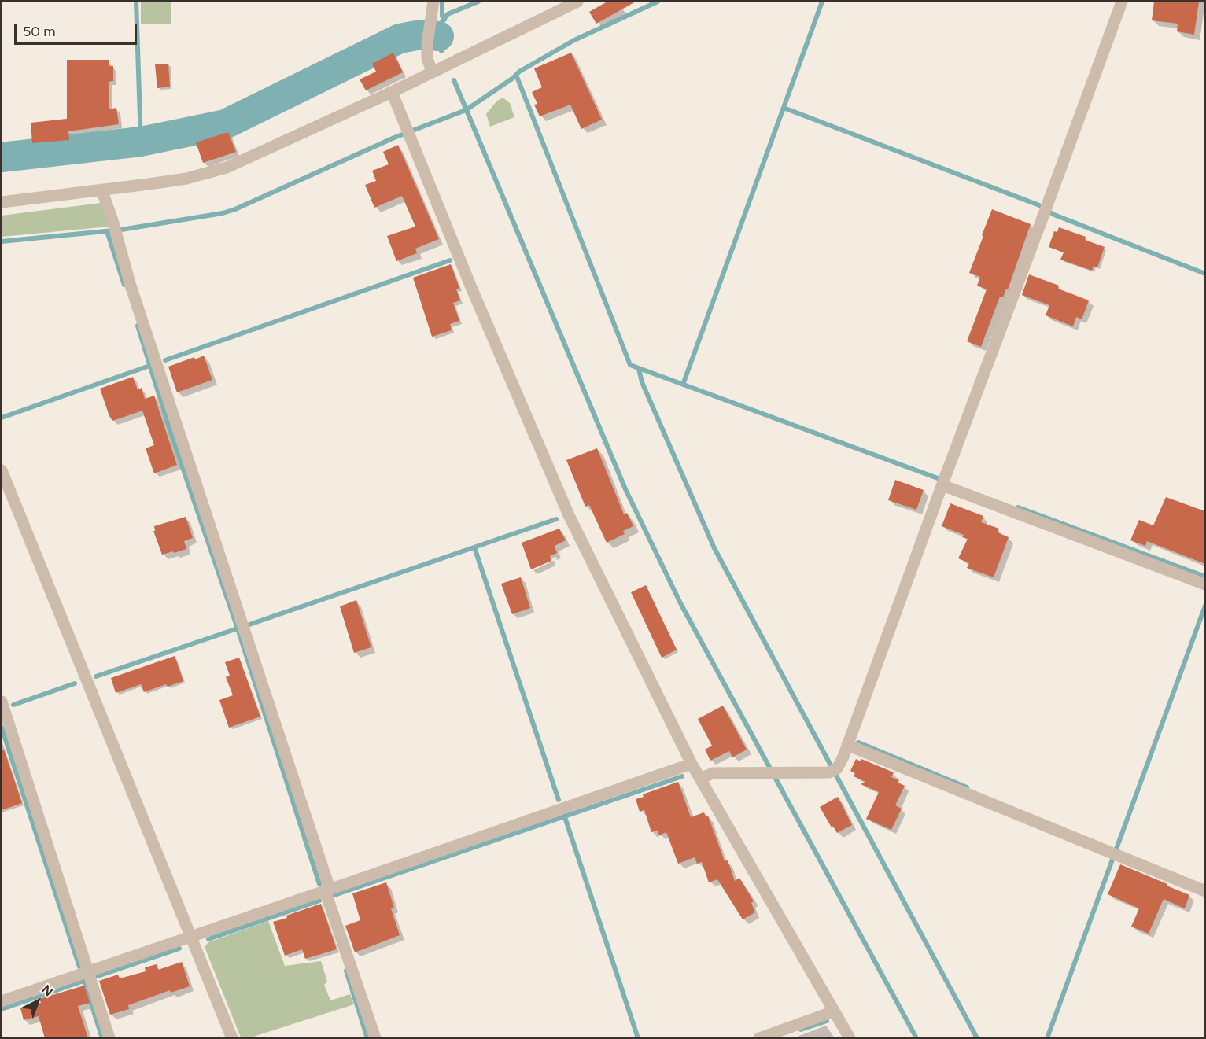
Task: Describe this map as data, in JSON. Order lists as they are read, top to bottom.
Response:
{
  "scale_bar": "50 m",
  "north": "top right"
}
